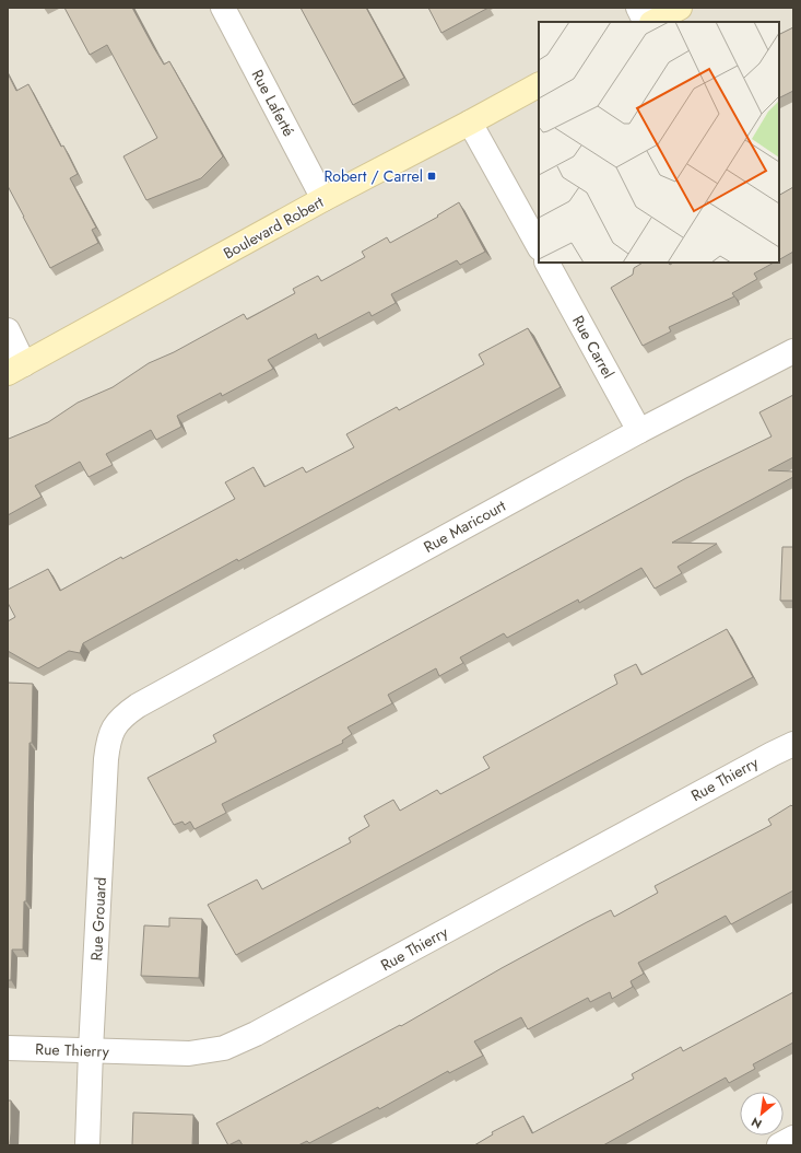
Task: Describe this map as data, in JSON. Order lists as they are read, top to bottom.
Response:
{
  "streets": {
    "street": [
      "Rue Laferté",
      "Boulevard Robert",
      "Rue Carrel",
      "Rue Maricourt",
      "Rue Thierry",
      "Rue Grouard"
    ]
  },
  "crossings": [
    ["Rue Laferté", "Boulevard Robert"],
    ["Rue Carrel", "Rue Maricourt"],
    ["Rue Maricourt", "Rue Grouard"],
    ["Rue Thierry", "Rue Grouard"]
  ],
  "places": {
    "transit": ["Robert / Carrel"]
  },
  "north": "bottom left"
}
